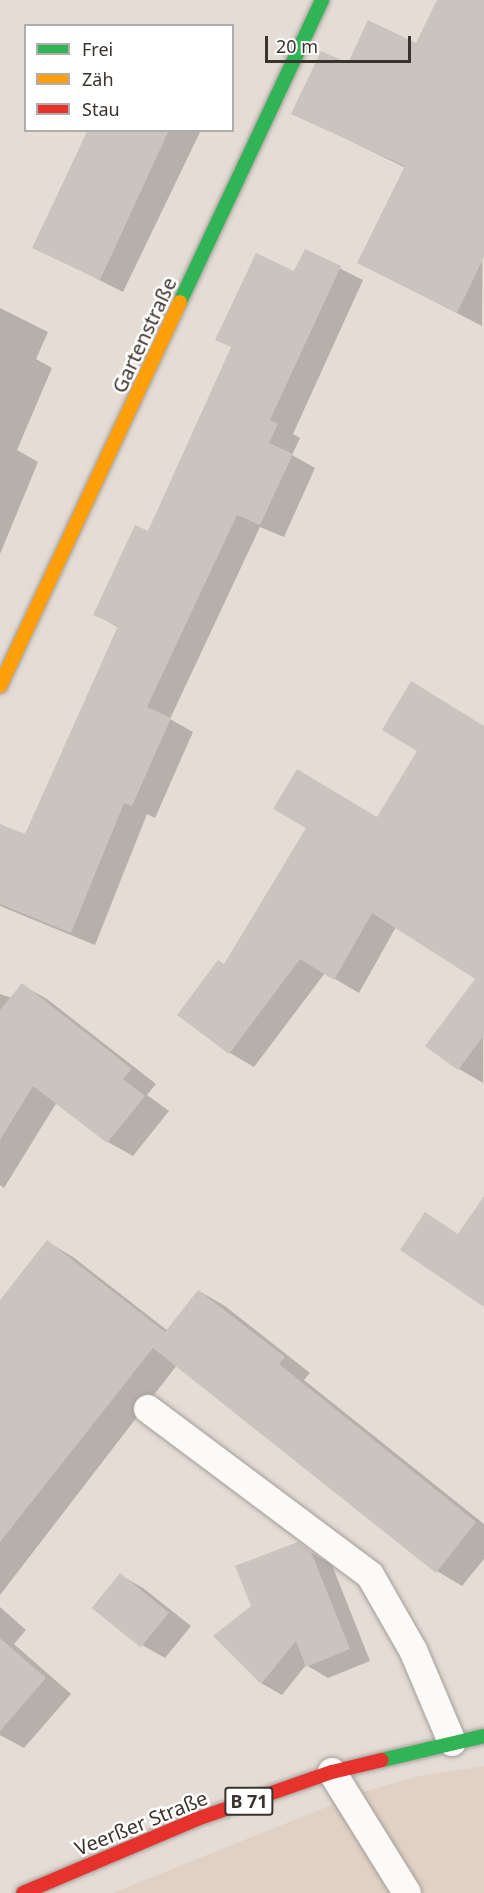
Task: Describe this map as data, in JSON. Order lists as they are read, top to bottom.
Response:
{
  "streets": {
    "street": ["Gartenstraße", "B 71", "Veerßer Straße"]
  },
  "legend": ["Frei", "Zäh", "Stau"],
  "scale_bar": "20 m"
}
